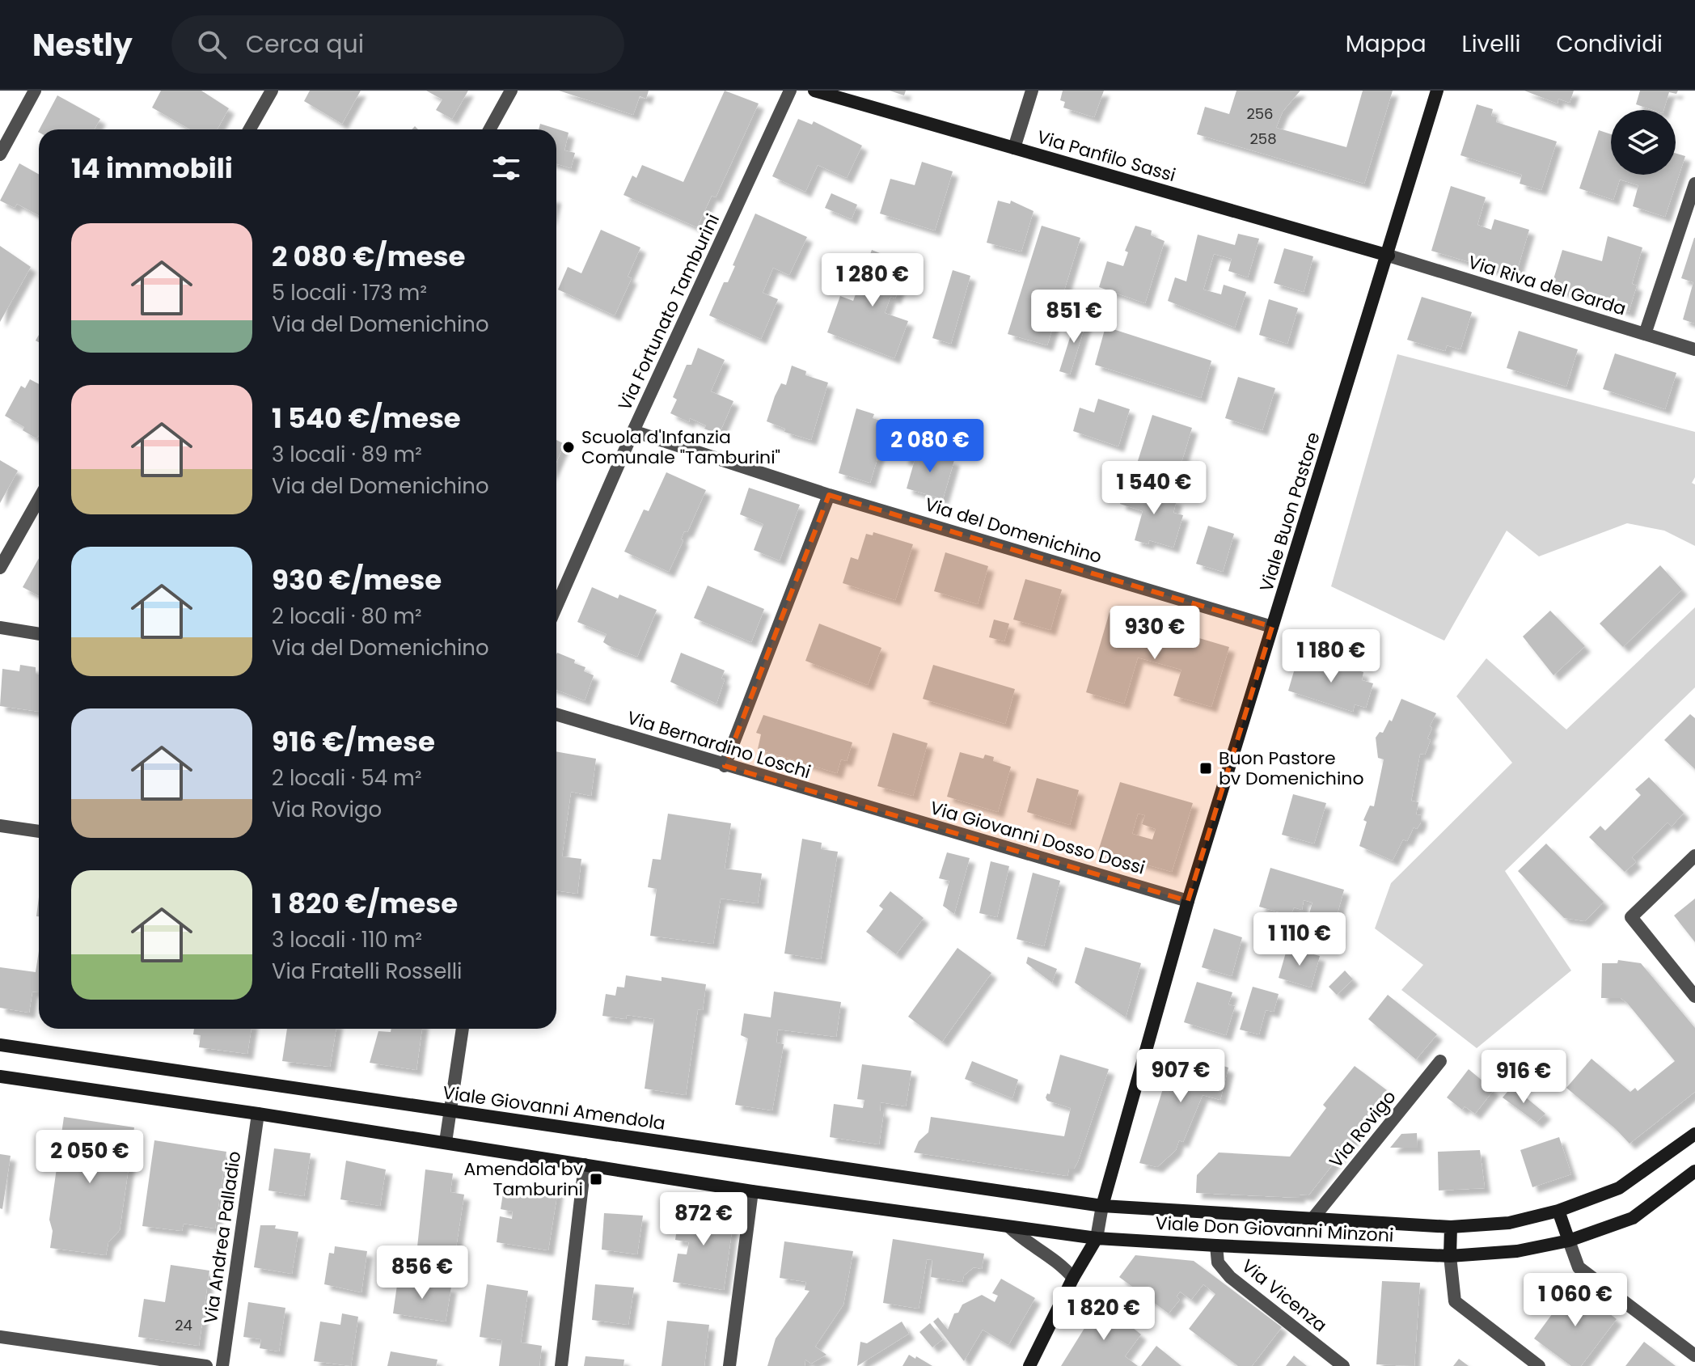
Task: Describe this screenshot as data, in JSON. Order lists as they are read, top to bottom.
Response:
{
  "streets": {
    "main road": [
      "Via Panfilo Sassi",
      "Viale Buon Pastore",
      "Viale Giovanni Amendola",
      "Viale Don Giovanni Minzoni"
    ],
    "street": [
      "Via Riva del Garda",
      "Via Fortunato Tamburini",
      "Via del Domenichino",
      "Via Bernardino Loschi",
      "Via Giovanni Dosso Dossi",
      "Via Rovigo",
      "Via Andrea Palladio",
      "Via Vicenza"
    ]
  },
  "crossings": [
    ["Via Panfilo Sassi", "Via Riva del Garda"],
    ["Via Panfilo Sassi", "Viale Buon Pastore"],
    ["Via Riva del Garda", "Viale Buon Pastore"],
    ["Via Fortunato Tamburini", "Via del Domenichino"],
    ["Viale Buon Pastore", "Via del Domenichino"],
    ["Viale Buon Pastore", "Via Giovanni Dosso Dossi"],
    ["Viale Buon Pastore", "Viale Giovanni Amendola"],
    ["Viale Buon Pastore", "Viale Don Giovanni Minzoni"],
    ["Via Bernardino Loschi", "Via Giovanni Dosso Dossi"],
    ["Viale Giovanni Amendola", "Viale Don Giovanni Minzoni"],
    ["Via Rovigo", "Viale Don Giovanni Minzoni"],
    ["Viale Don Giovanni Minzoni", "Via Vicenza"]
  ],
  "places": {
    "other": ["Scuola d'Infanzia Comunale \"Tamburini\""],
    "transit": ["Buon Pastore bv Domenichino", "Amendola bv Tamburini"]
  },
  "house_numbers": ["256", "258", "24"],
  "page": {
    "header": "Nestly",
    "search": "Cerca qui",
    "nav": ["Mappa", "Livelli", "Condividi"],
    "heading": "14 immobili",
    "list": [
      {
        "name": "2 080 €/mese",
        "note": "5 locali · 173 m² · Via del Domenichino"
      },
      {
        "name": "1 540 €/mese",
        "note": "3 locali · 89 m² · Via del Domenichino"
      },
      {
        "name": "930 €/mese",
        "note": "2 locali · 80 m² · Via del Domenichino"
      },
      {
        "name": "916 €/mese",
        "note": "2 locali · 54 m² · Via Rovigo"
      },
      {
        "name": "1 820 €/mese",
        "note": "3 locali · 110 m² · Via Fratelli Rosselli"
      }
    ],
    "price": [
      "1 280 €",
      "851 €",
      "2 080 €",
      "1 540 €",
      "930 €",
      "1 180 €",
      "1 110 €",
      "907 €",
      "916 €",
      "2 050 €",
      "872 €",
      "856 €",
      "1 060 €",
      "1 820 €"
    ]
  }
}
